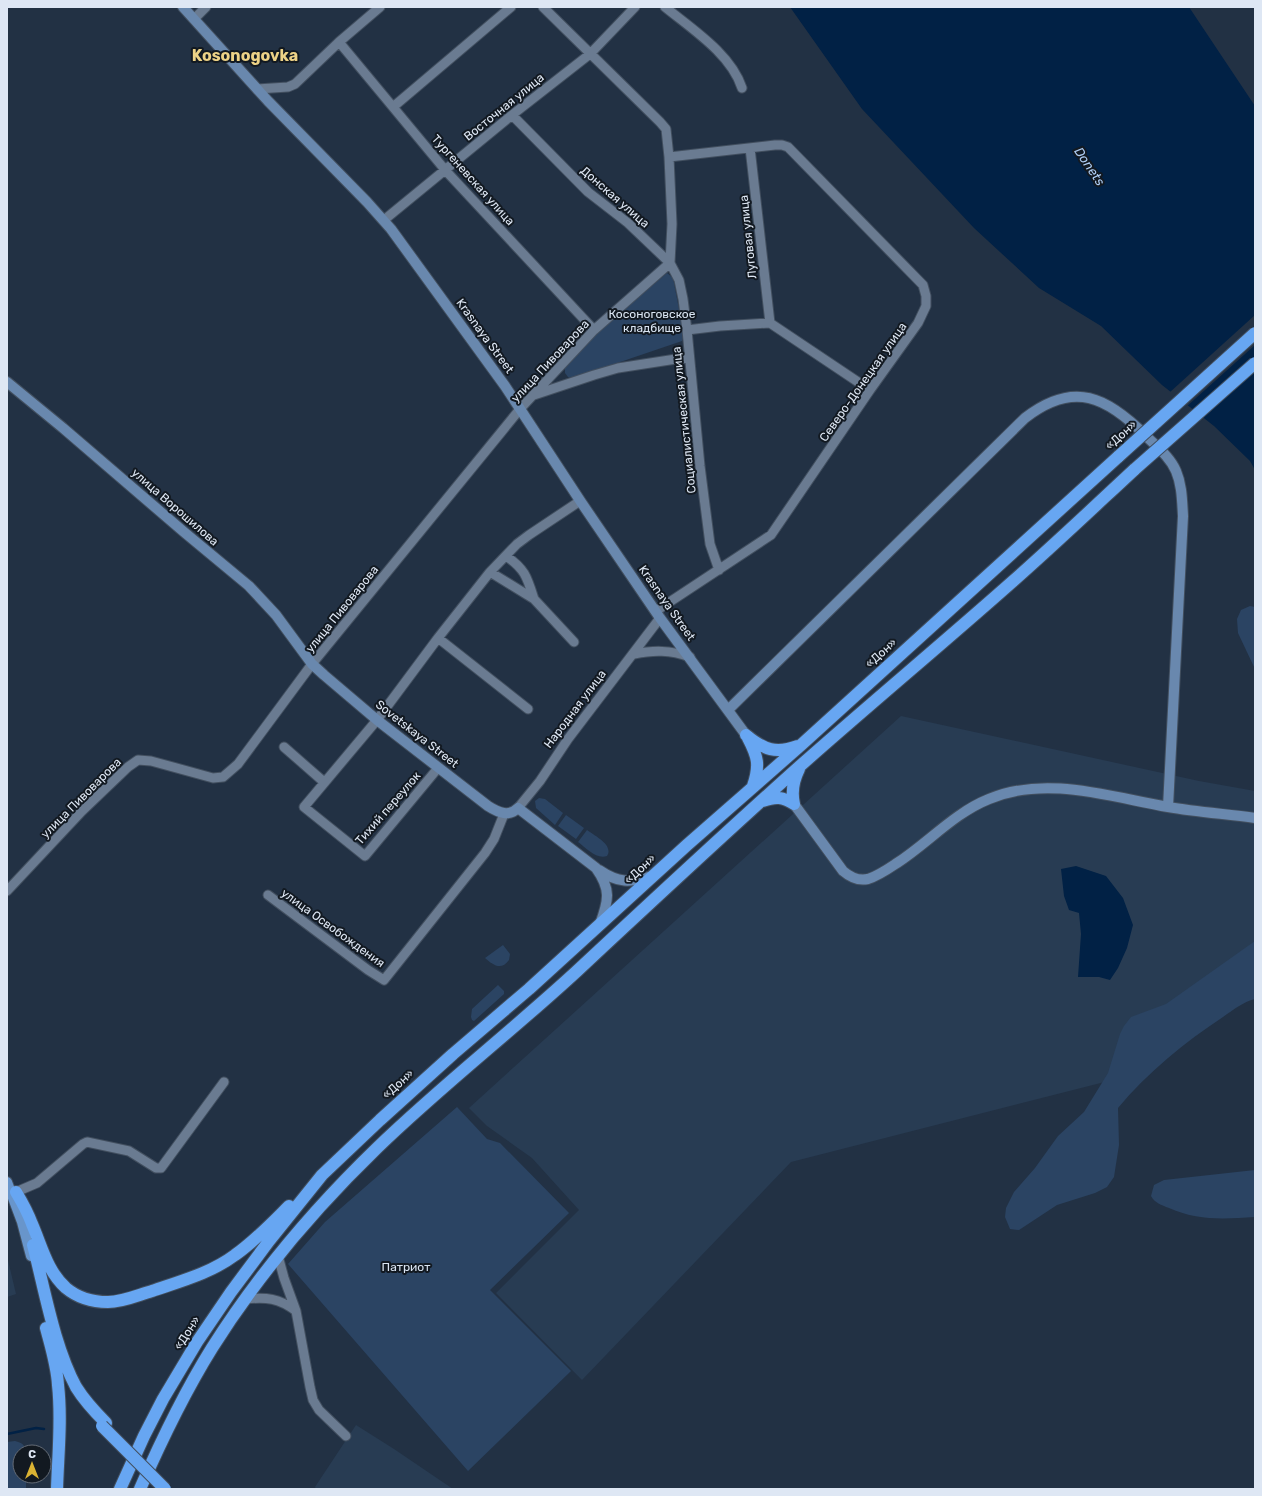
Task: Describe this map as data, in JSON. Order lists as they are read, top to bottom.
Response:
{
  "streets": {
    "highway": ["«Дон»"],
    "main road": ["Krasnaya Street", "улица Ворошилова", "Sovetskaya Street"],
    "street": [
      "Восточная улица",
      "Тургеневская улица",
      "Донская улица",
      "Луговая улица",
      "улица Пивоварова",
      "Северо-Донецкая улица",
      "Социалистическая улица",
      "Народная улица",
      "Тихий переулок",
      "улица Освобождения"
    ]
  },
  "crossings": [
    ["Восточная улица", "Тургеневская улица"],
    ["Восточная улица", "Донская улица"],
    ["Восточная улица", "Krasnaya Street"],
    ["Тургеневская улица", "улица Пивоварова"],
    ["Донская улица", "улица Пивоварова"],
    ["Донская улица", "Социалистическая улица"],
    ["Луговая улица", "Северо-Донецкая улица"],
    ["Krasnaya Street", "улица Пивоварова"],
    ["Krasnaya Street", "Северо-Донецкая улица"],
    ["Krasnaya Street", "Народная улица"],
    ["Krasnaya Street", "Тихий переулок"],
    ["улица Пивоварова", "Социалистическая улица"],
    ["улица Пивоварова", "улица Ворошилова"],
    ["улица Пивоварова", "Sovetskaya Street"],
    ["Северо-Донецкая улица", "Социалистическая улица"],
    ["Северо-Донецкая улица", "Народная улица"],
    ["«Дон»", "Sovetskaya Street"],
    ["улица Ворошилова", "Sovetskaya Street"],
    ["Народная улица", "Sovetskaya Street"],
    ["Народная улица", "улица Освобождения"],
    ["Sovetskaya Street", "Тихий переулок"]
  ],
  "districts": ["Kosonogovka"],
  "water": ["Donets"],
  "parks": ["Косоноговское кладбище", "Патриот"],
  "north": "top"
}
